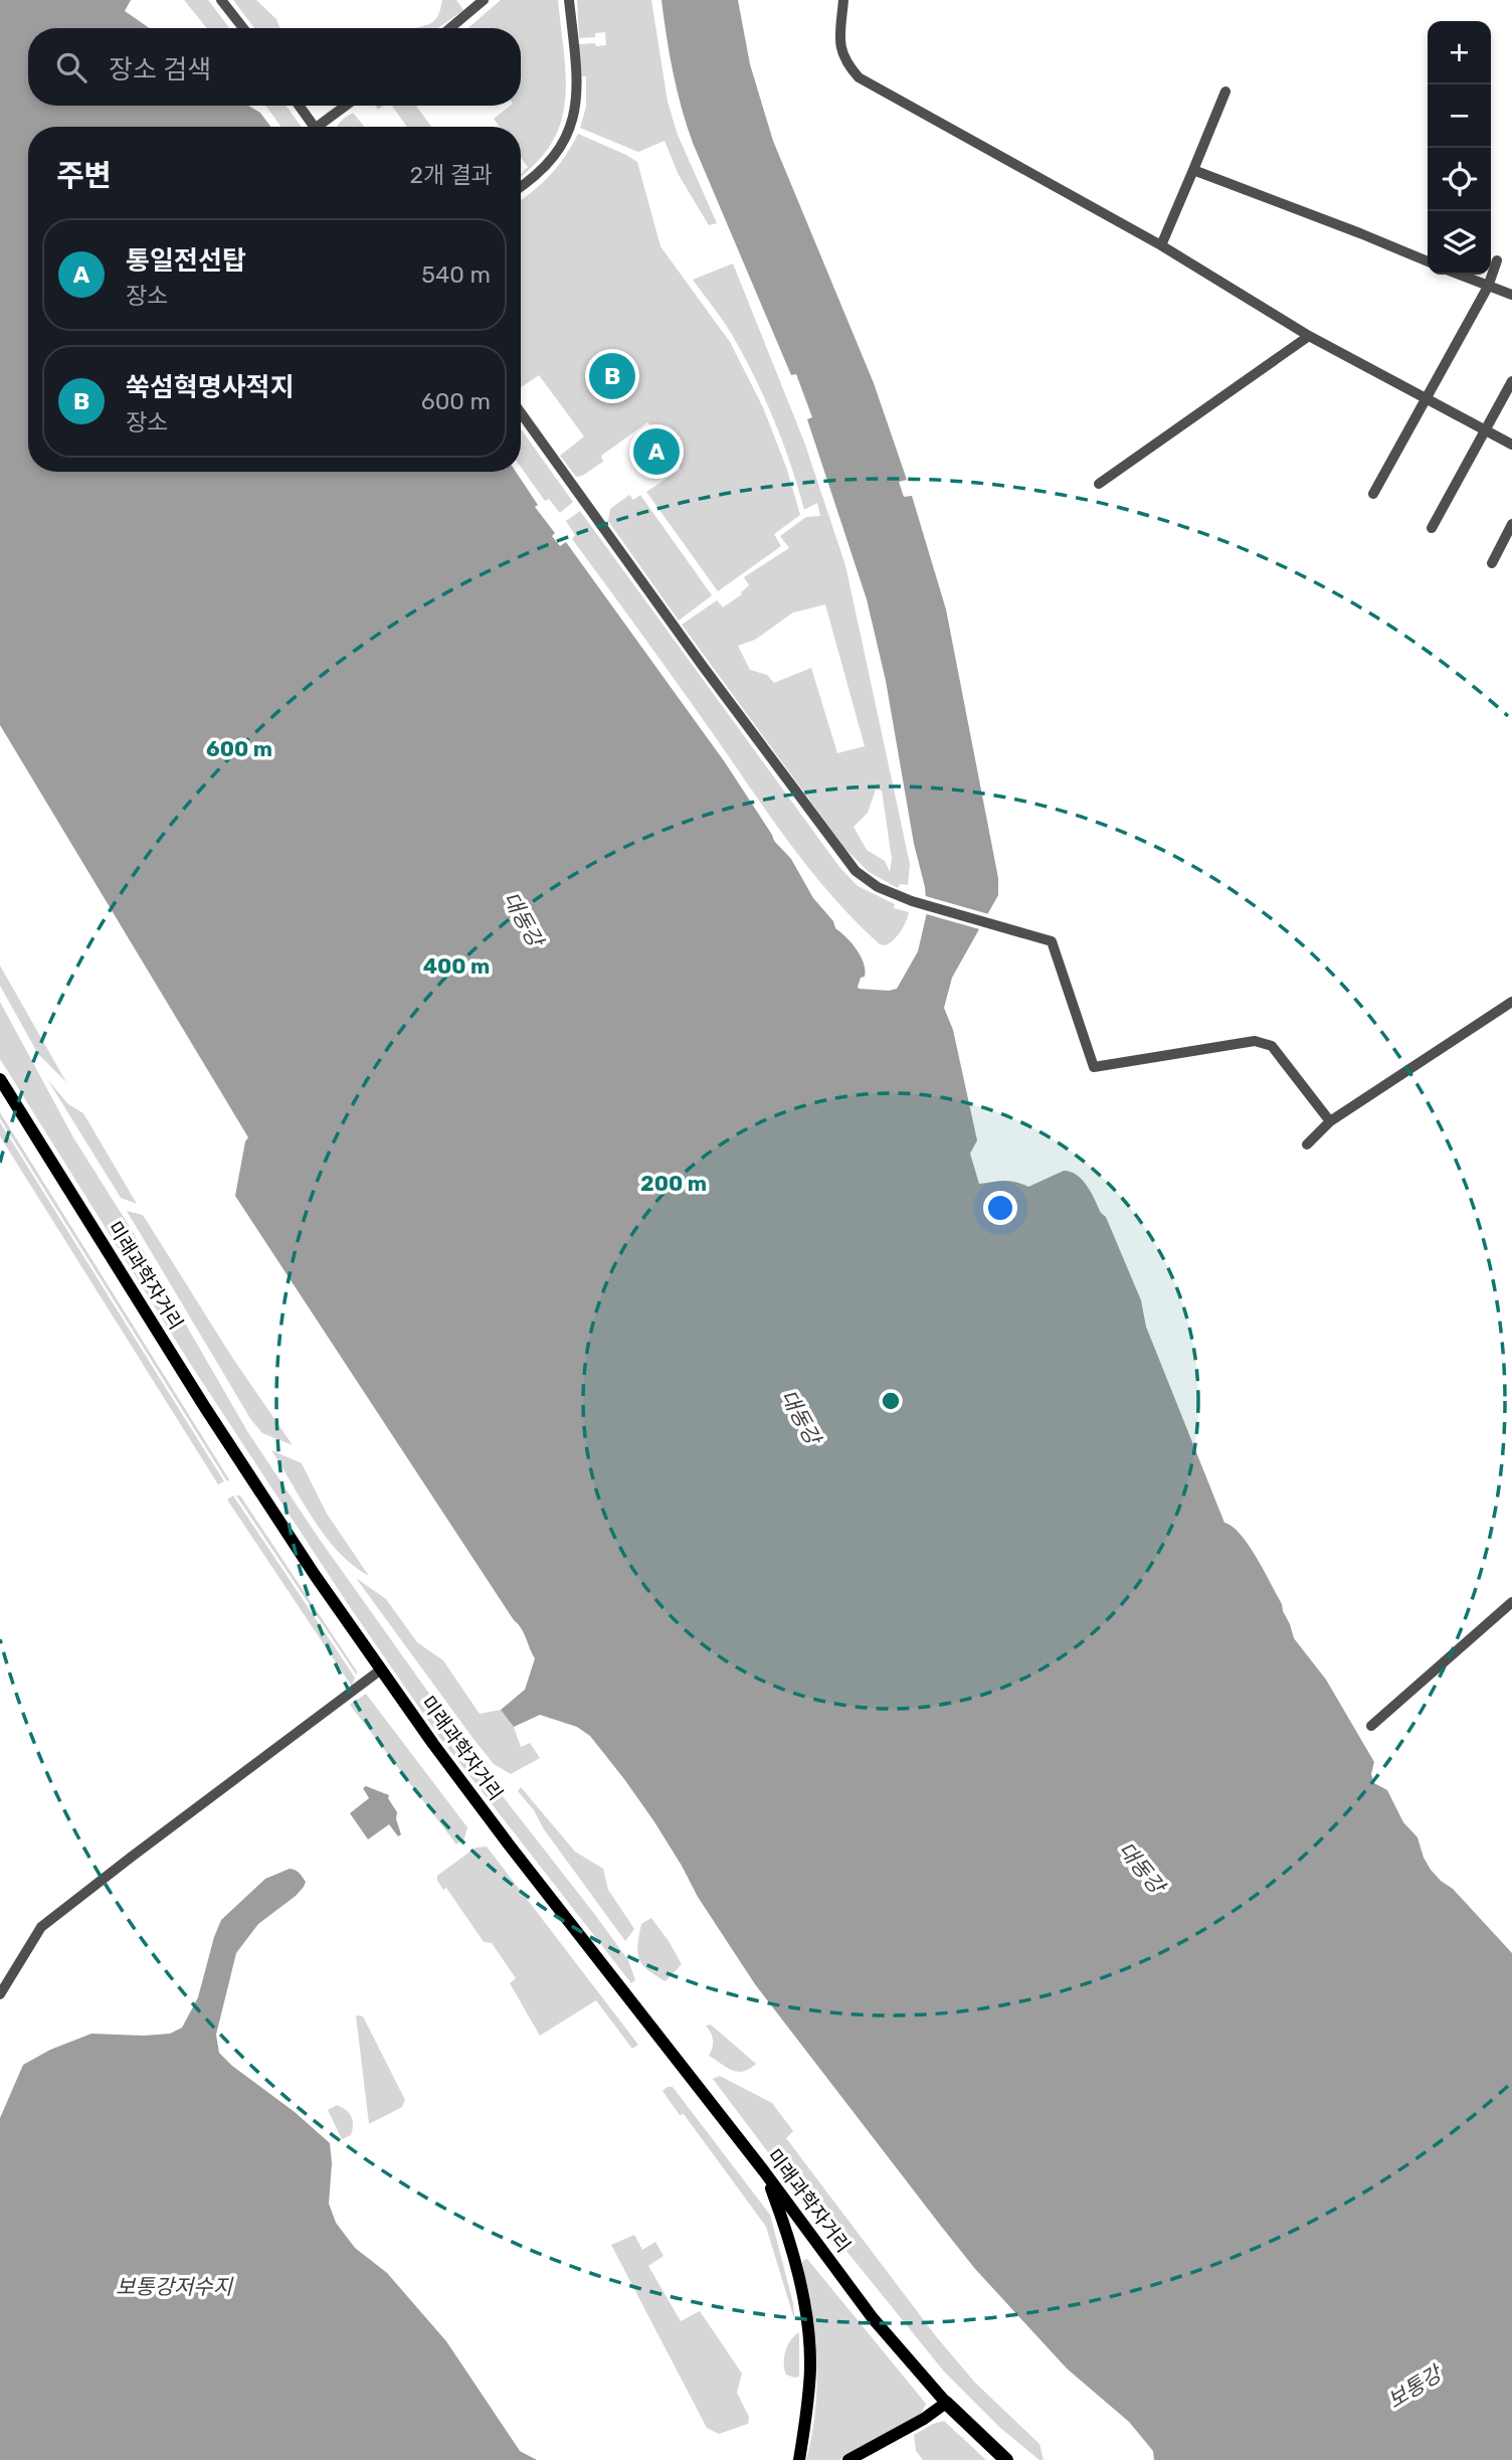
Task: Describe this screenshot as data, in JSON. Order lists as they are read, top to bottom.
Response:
{
  "streets": {
    "main road": ["미래과학자거리"]
  },
  "water": ["대동강", "보통강저수지", "보통강"],
  "page": {
    "map_buttons": ["+", "−"],
    "search": "장소 검색",
    "heading": ["주변", "2개 결과"],
    "list": [
      {
        "mark": "A",
        "name": "통일전선탑",
        "note": "장소",
        "value": "540 m"
      },
      {
        "mark": "B",
        "name": "쑥섬혁명사적지",
        "note": "장소",
        "value": "600 m"
      }
    ],
    "pins": ["B", "A"]
  },
  "rings": ["600 m", "400 m", "200 m"]
}
